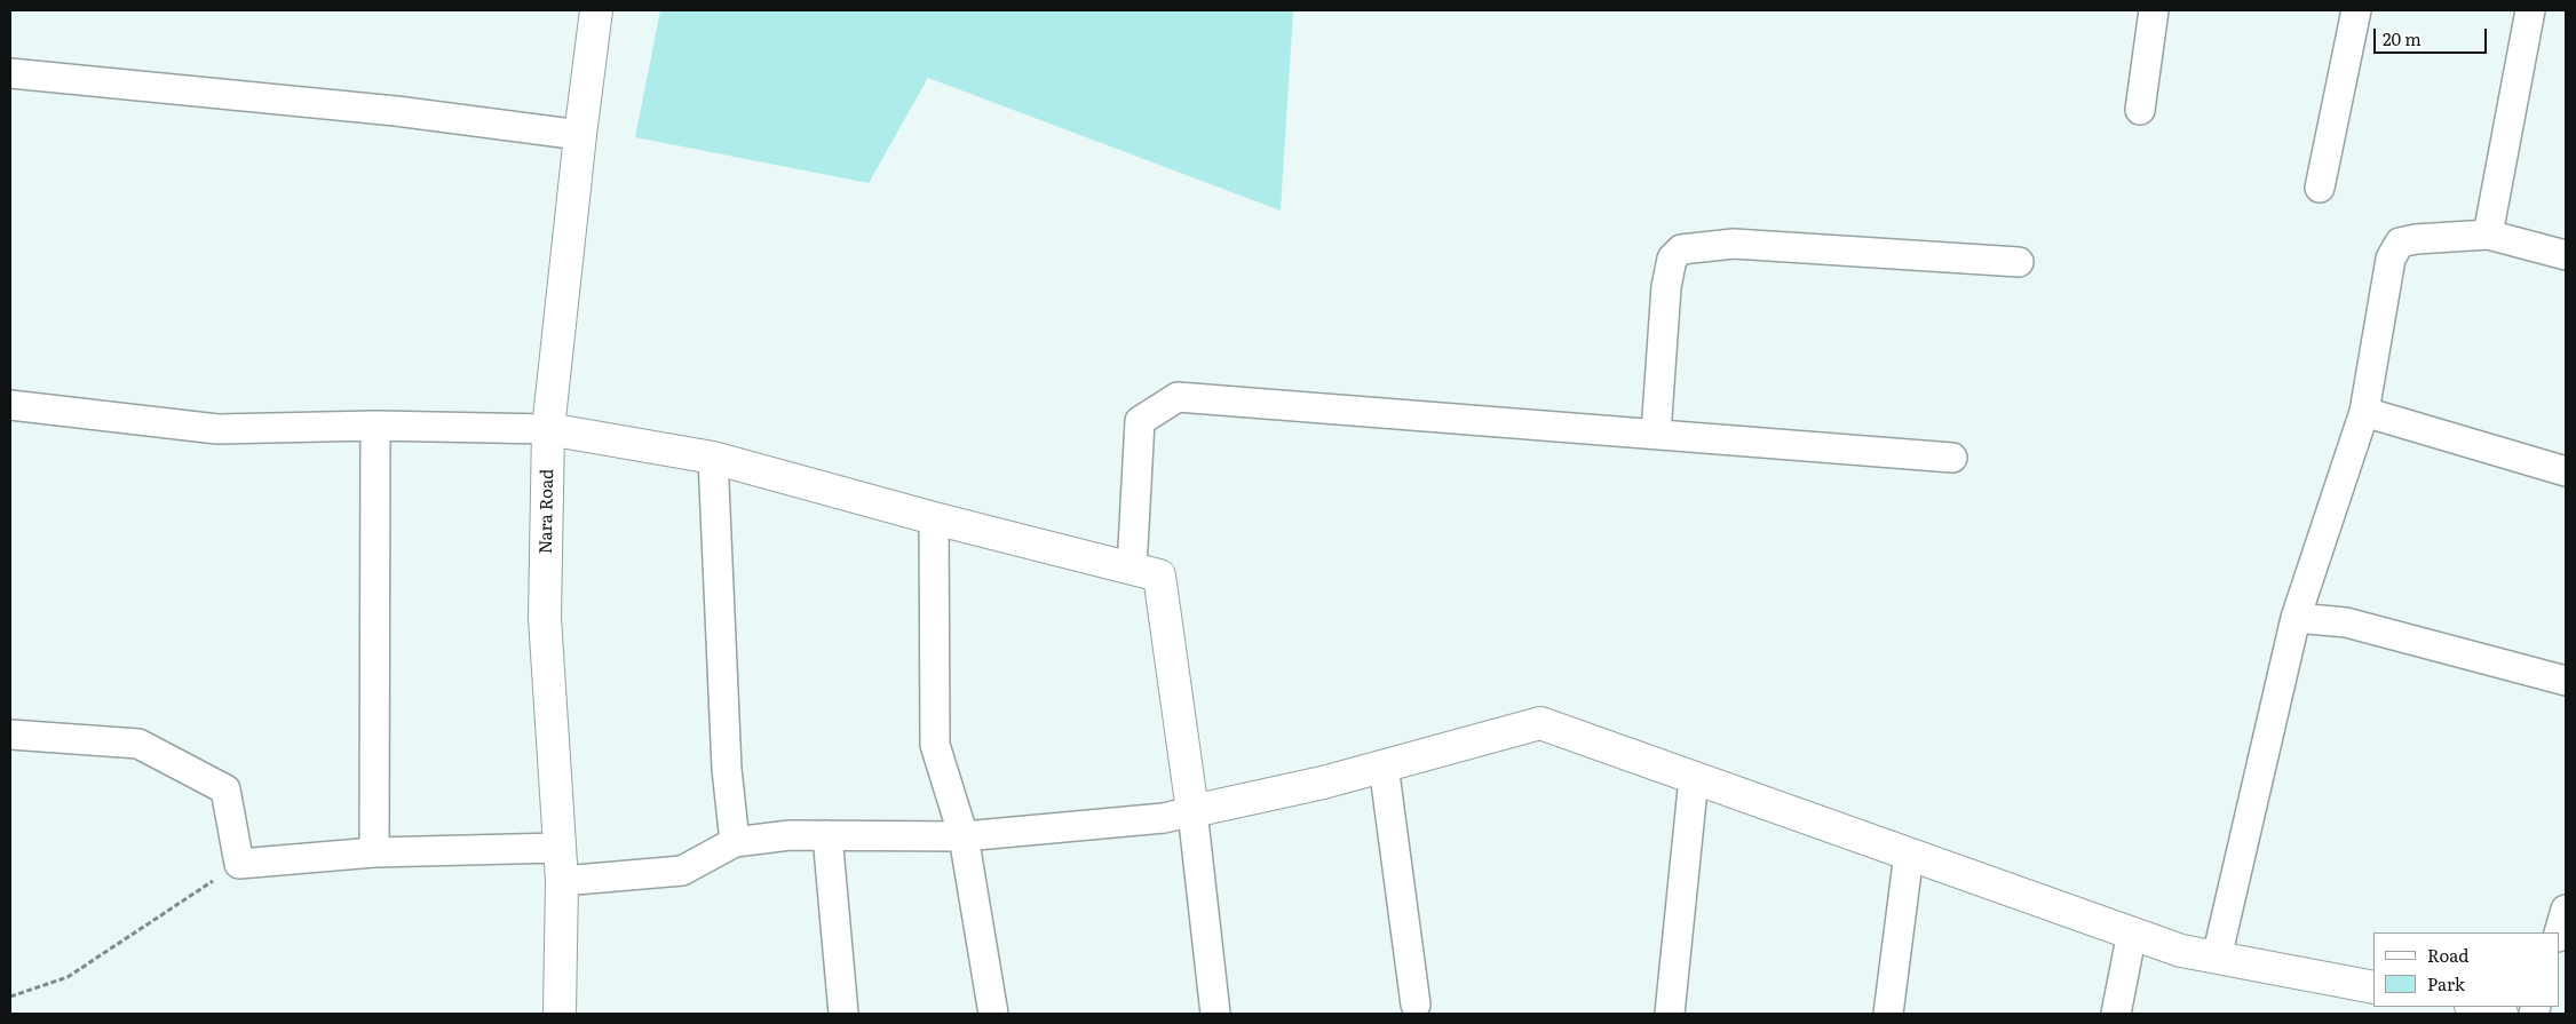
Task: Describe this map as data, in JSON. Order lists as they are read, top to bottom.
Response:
{
  "streets": {
    "street": ["Nara Road"]
  },
  "legend": ["Road", "Park"],
  "scale_bar": "20 m"
}
